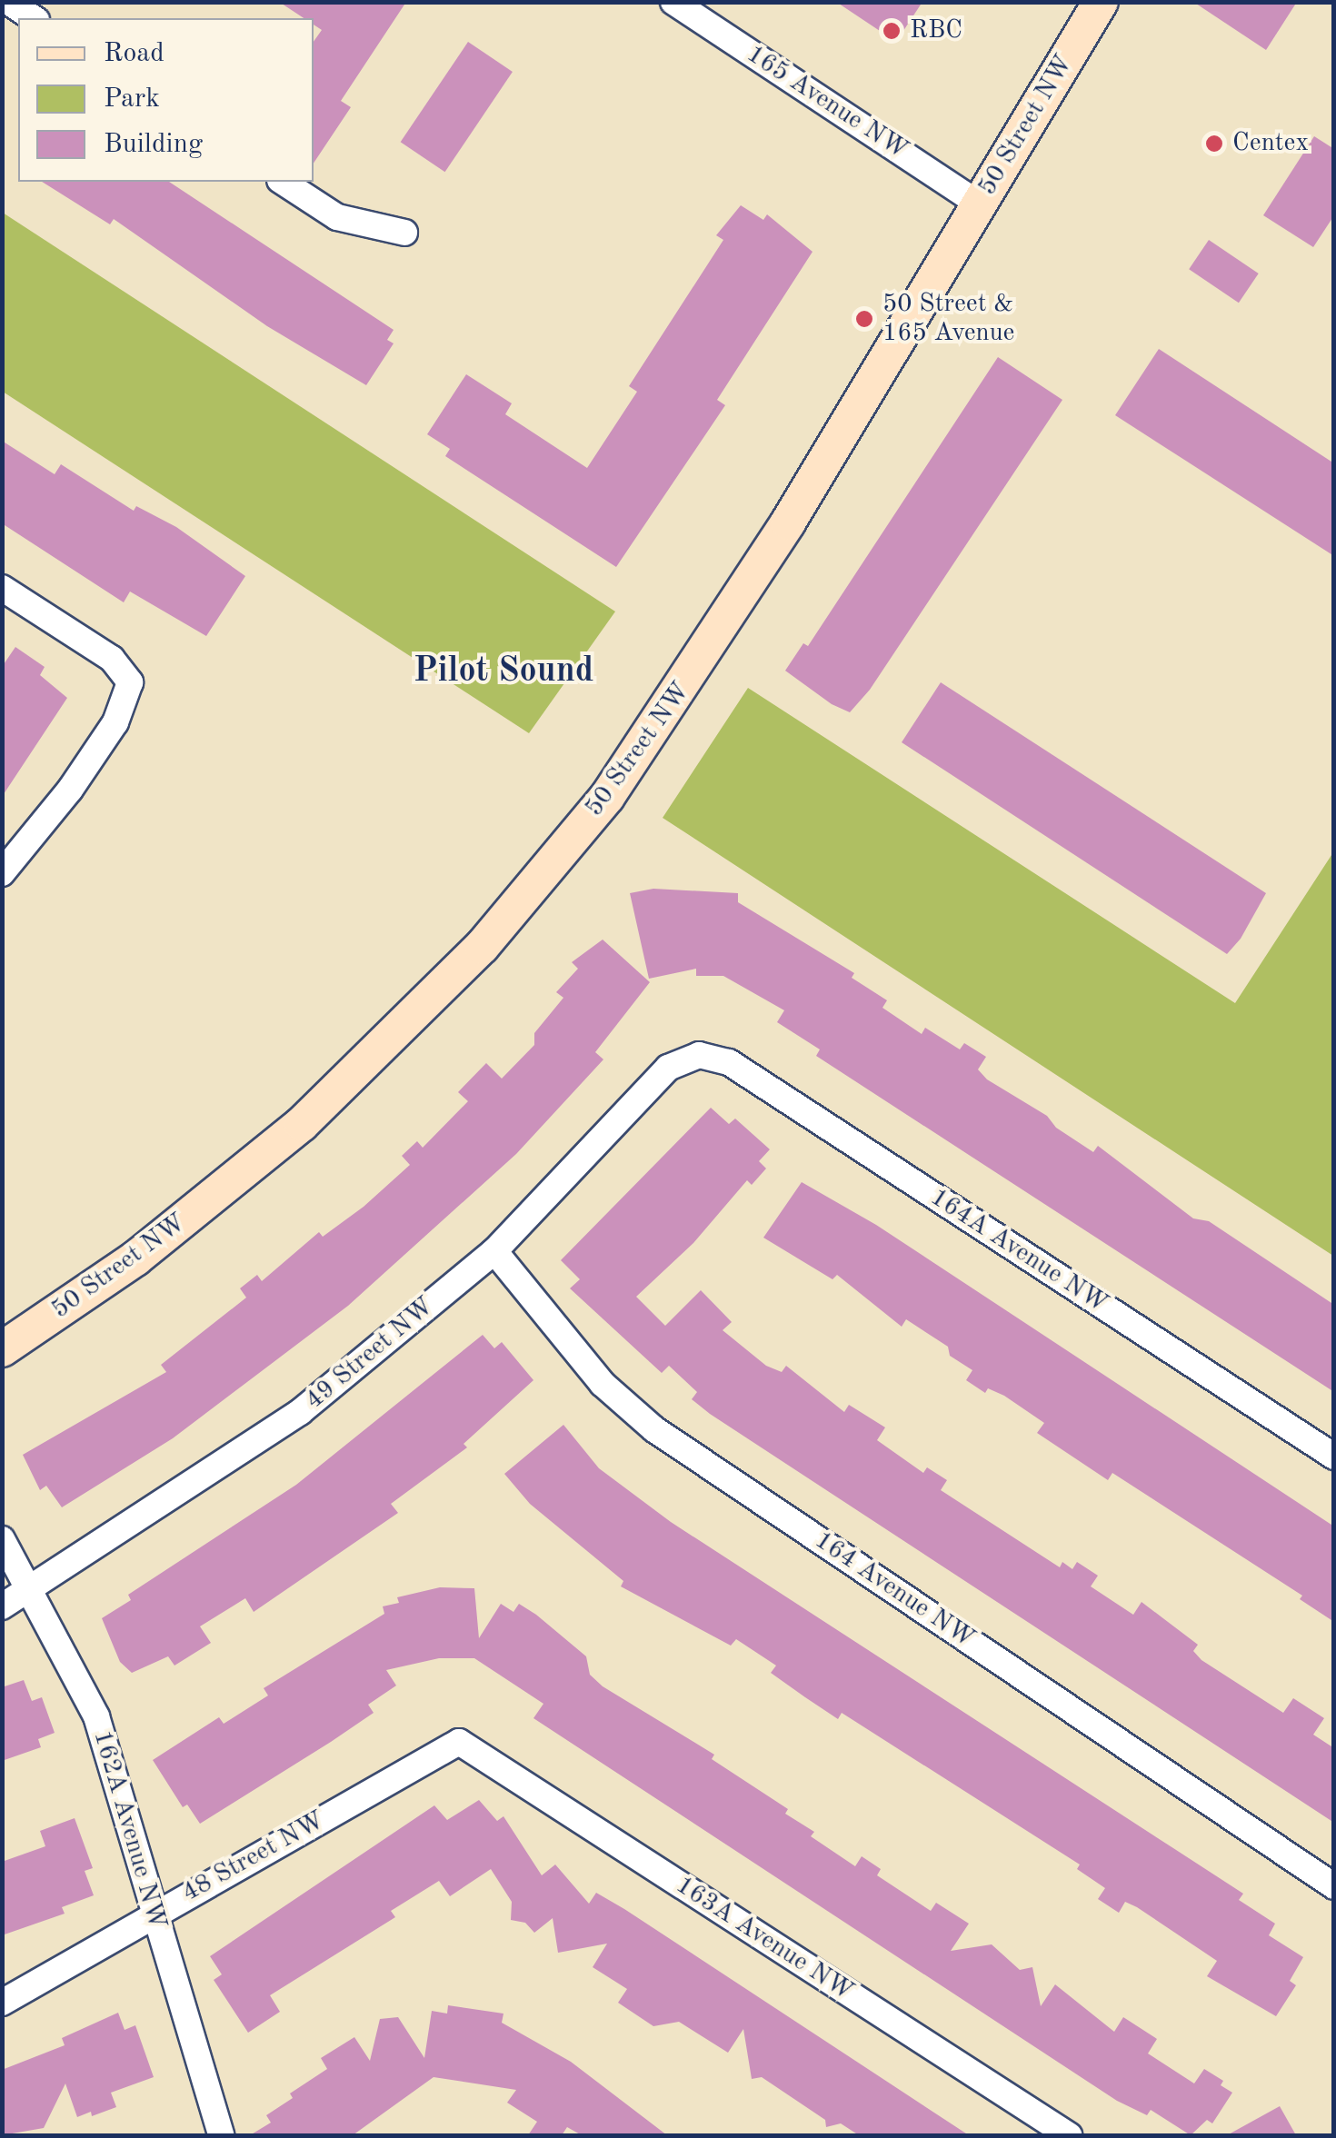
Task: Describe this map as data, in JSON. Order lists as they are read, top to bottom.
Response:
{
  "streets": {
    "main road": ["50 Street NW"],
    "street": [
      "165 Avenue NW",
      "164A Avenue NW",
      "49 Street NW",
      "164 Avenue NW",
      "162A Avenue NW",
      "48 Street NW",
      "163A Avenue NW"
    ]
  },
  "crossings": [
    ["165 Avenue NW", "50 Street NW"],
    ["164A Avenue NW", "49 Street NW"],
    ["49 Street NW", "164 Avenue NW"],
    ["49 Street NW", "162A Avenue NW"],
    ["162A Avenue NW", "48 Street NW"],
    ["48 Street NW", "163A Avenue NW"]
  ],
  "districts": ["Pilot Sound"],
  "places": ["RBC", "Centex", "50 Street & 165 Avenue"],
  "legend": ["Road", "Park", "Building"]
}
